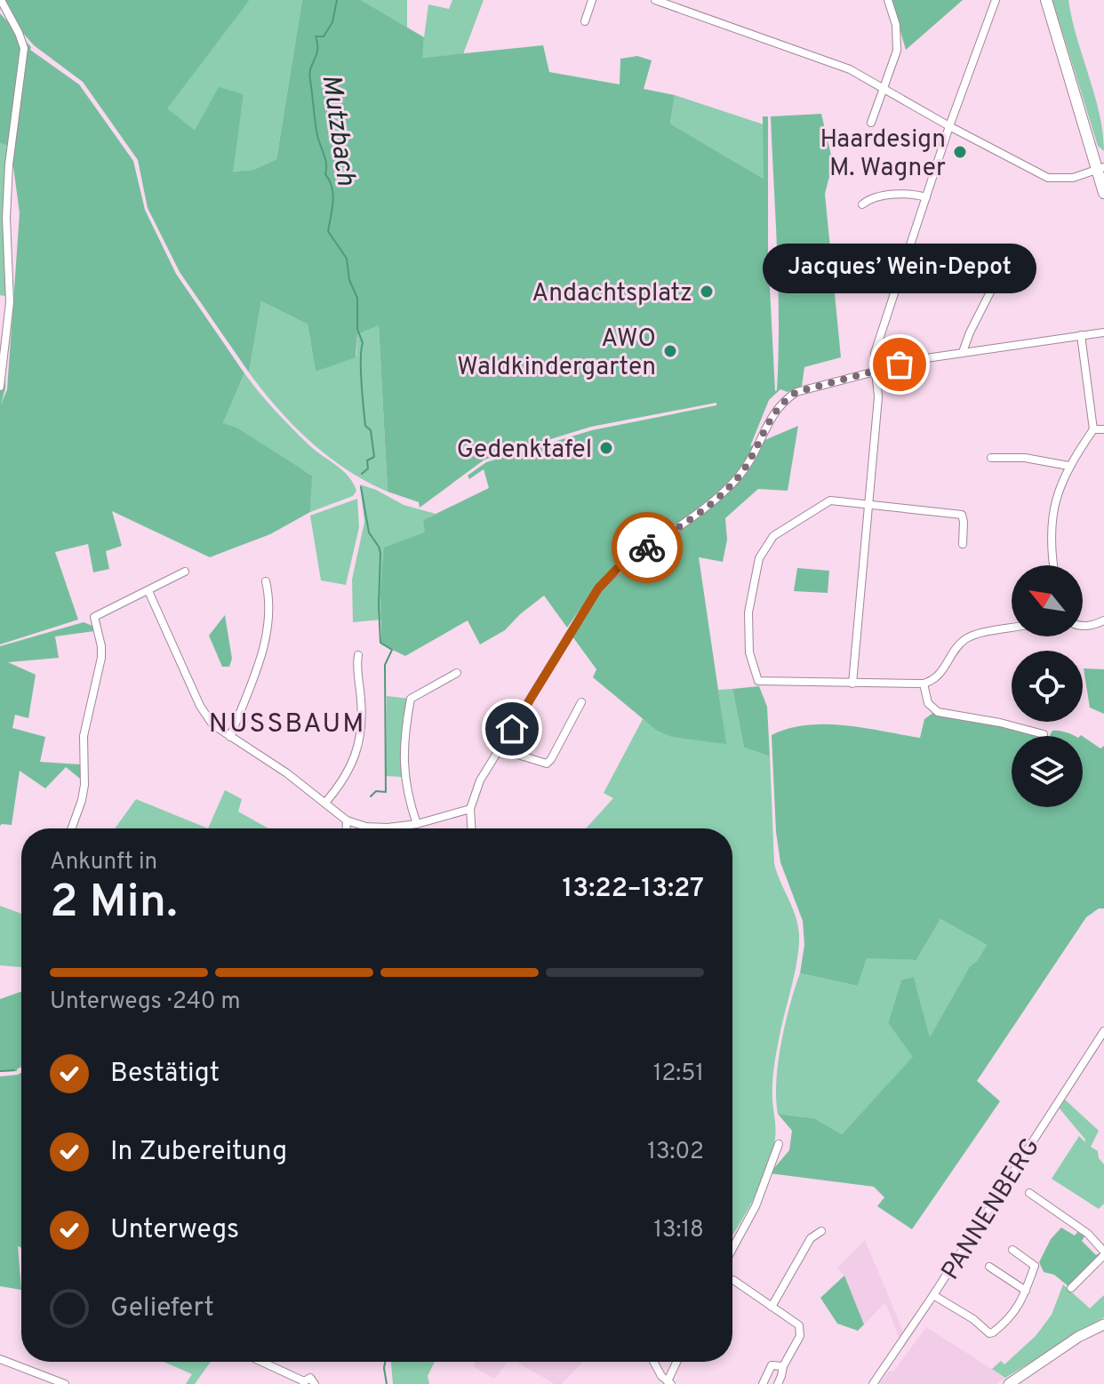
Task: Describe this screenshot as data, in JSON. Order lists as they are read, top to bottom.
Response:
{
  "streets": {
    "street": ["PANNENBERG"]
  },
  "districts": ["NUSSBAUM"],
  "water": ["Mutzbach"],
  "places": [
    "Haardesign M. Wagner",
    "Andachtsplatz",
    "AWO Waldkindergarten",
    "Jacques’ Wein-Depot",
    "Gedenktafel"
  ],
  "north": "top left",
  "page": {
    "bubble": "Jacques’ Wein-Depot",
    "heading": ["2 Min.", "Ankunft in", "13:22–13:27"],
    "bar": "Unterwegs · 240 m",
    "list": [
      ["Bestätigt", "12:51"],
      ["In Zubereitung", "13:02"],
      ["Unterwegs", "13:18"],
      "Geliefert"
    ]
  }
}
